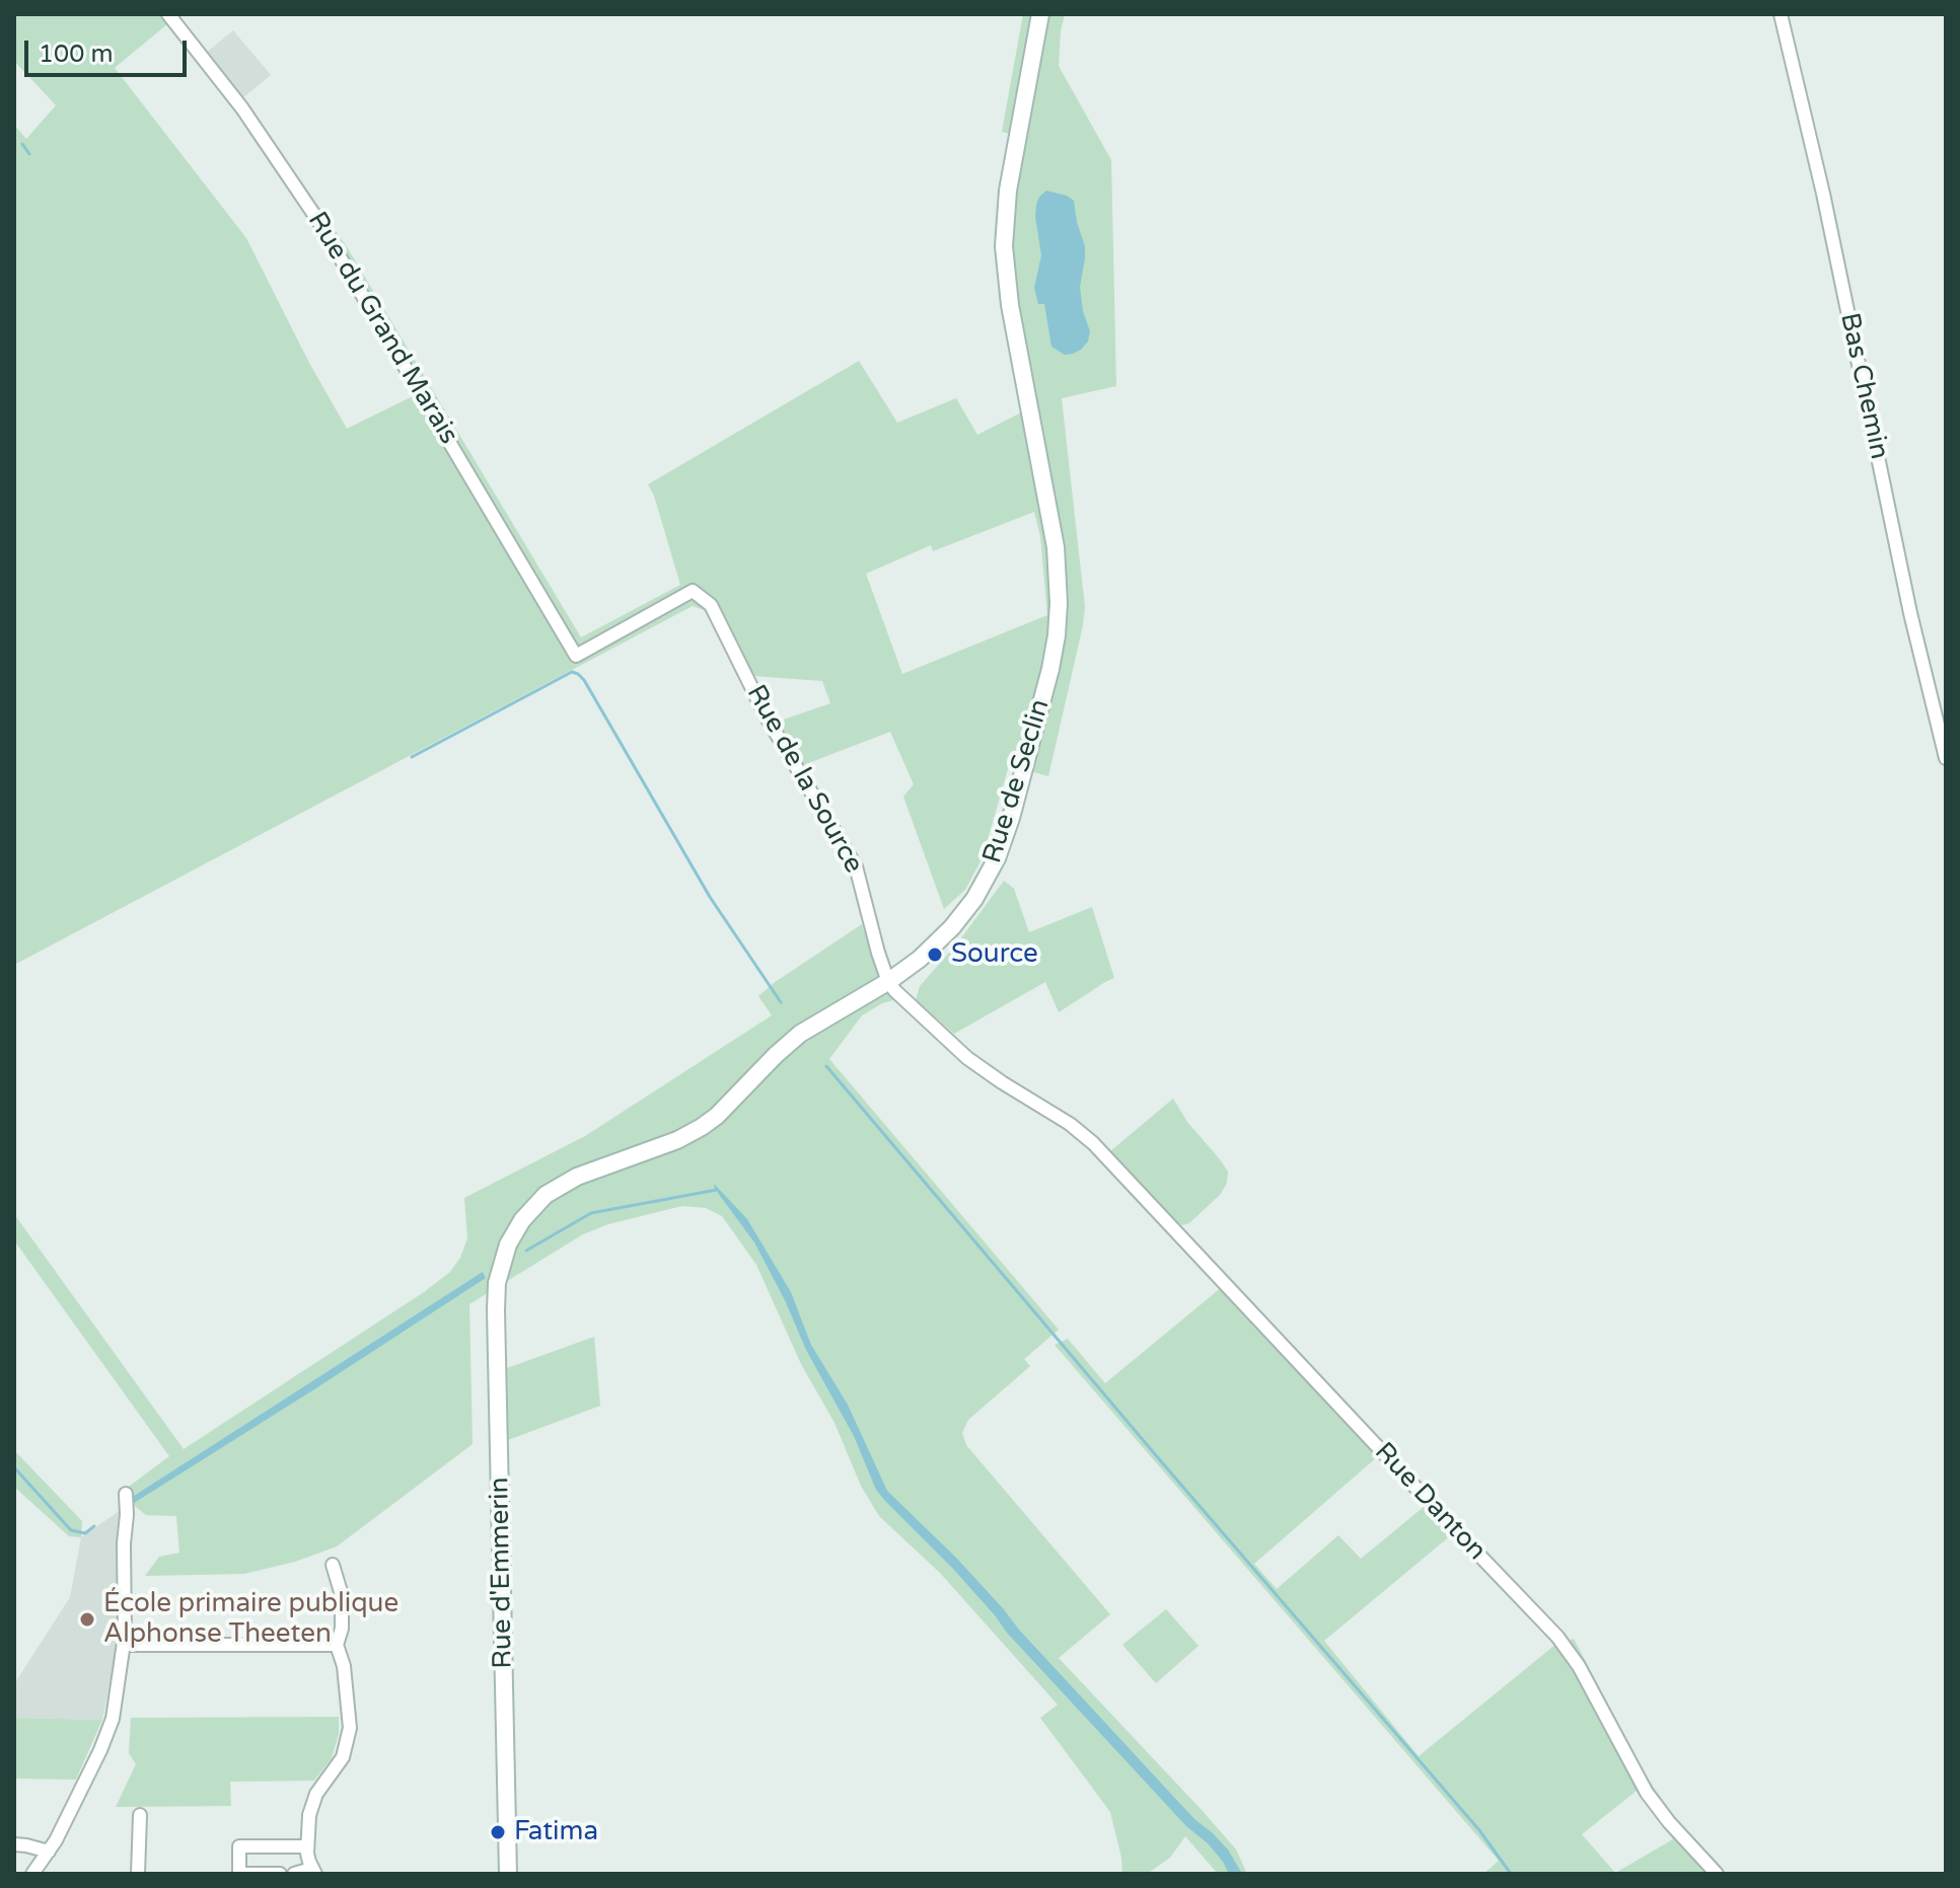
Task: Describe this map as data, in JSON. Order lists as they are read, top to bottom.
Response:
{
  "streets": {
    "main road": ["Rue de Seclin", "Rue d'Emmerin"],
    "street": [
      "Rue du Grand Marais",
      "Bas Chemin",
      "Rue de la Source",
      "Rue Danton"
    ]
  },
  "crossings": [
    ["Rue du Grand Marais", "Rue de la Source"],
    ["Rue de la Source", "Rue de Seclin"],
    ["Rue de la Source", "Rue Danton"],
    ["Rue de Seclin", "Rue d'Emmerin"]
  ],
  "places": ["Source", "École primaire publique Alphonse Theeten", "Fatima"],
  "scale_bar": "100 m"
}
